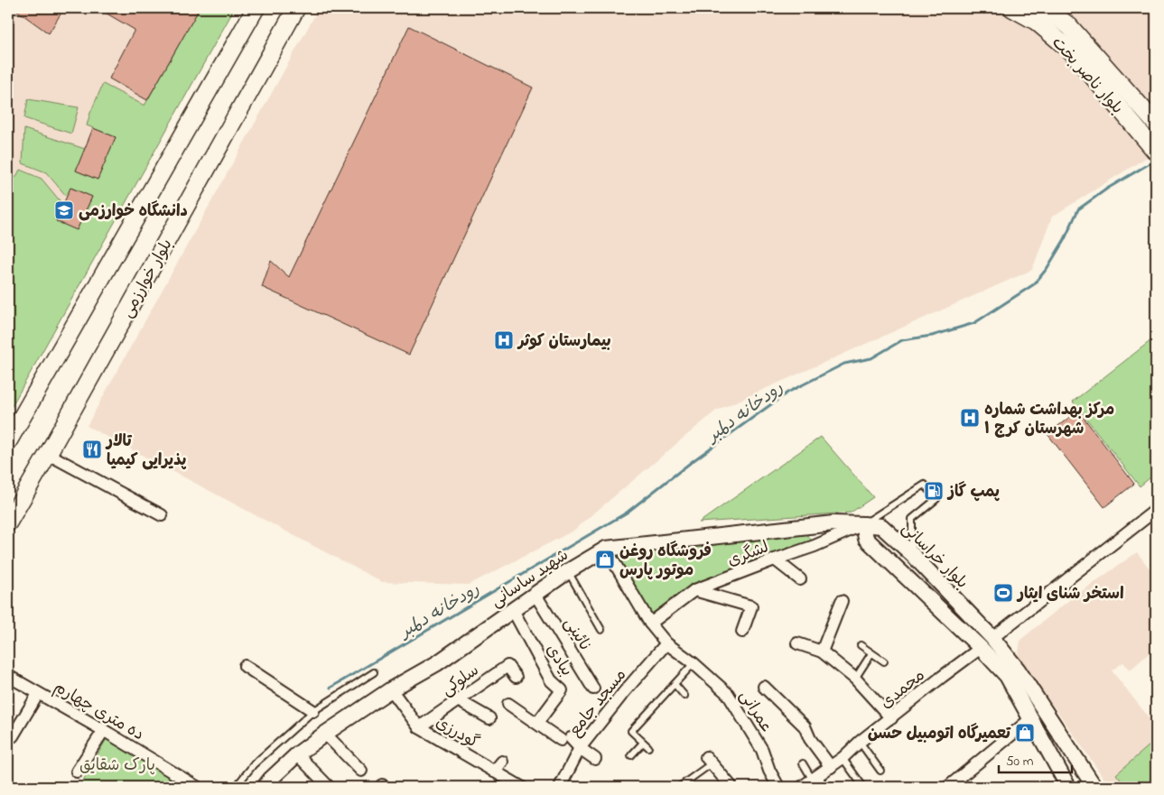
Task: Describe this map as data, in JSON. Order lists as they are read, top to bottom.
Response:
{
  "streets": {
    "main road": ["بلوار ناصر بخت", "بلوار خوارزمی"],
    "street": [
      "لشگری",
      "بلوار خراسانی",
      "شهید ساسانی",
      "نائینی",
      "بیادی",
      "سلوکی",
      "محمدی",
      "مسجد جامع",
      "ده متری چهارم",
      "عمرانی",
      "گودرزی"
    ]
  },
  "crossings": [
    ["لشگری", "بلوار خراسانی"],
    ["لشگری", "شهید ساسانی"],
    ["لشگری", "عمرانی"],
    ["بلوار خراسانی", "شهید ساسانی"],
    ["شهید ساسانی", "نائینی"],
    ["شهید ساسانی", "بیادی"],
    ["شهید ساسانی", "عمرانی"],
    ["شهید ساسانی", "گودرزی"],
    ["سلوکی", "گودرزی"],
    ["مسجد جامع", "عمرانی"]
  ],
  "water": ["رودخانه دلمبر"],
  "parks": ["پارک شقایق"],
  "places": {
    "school or university": ["دانشگاه خوارزمی"],
    "hospital": ["بیمارستان کوثر", "مرکز بهداشت شماره ۱ شهرستان کرج"],
    "restaurant": ["تالار پذیرایی کیمیا"],
    "fuel station": ["پمپ گاز"],
    "shop": ["فروشگاه روغن موتور پارس", "تعمیرگاه اتومبیل حسن"],
    "sports": ["استخر شنای ایثار"]
  },
  "scale_bar": "50 m"
}
